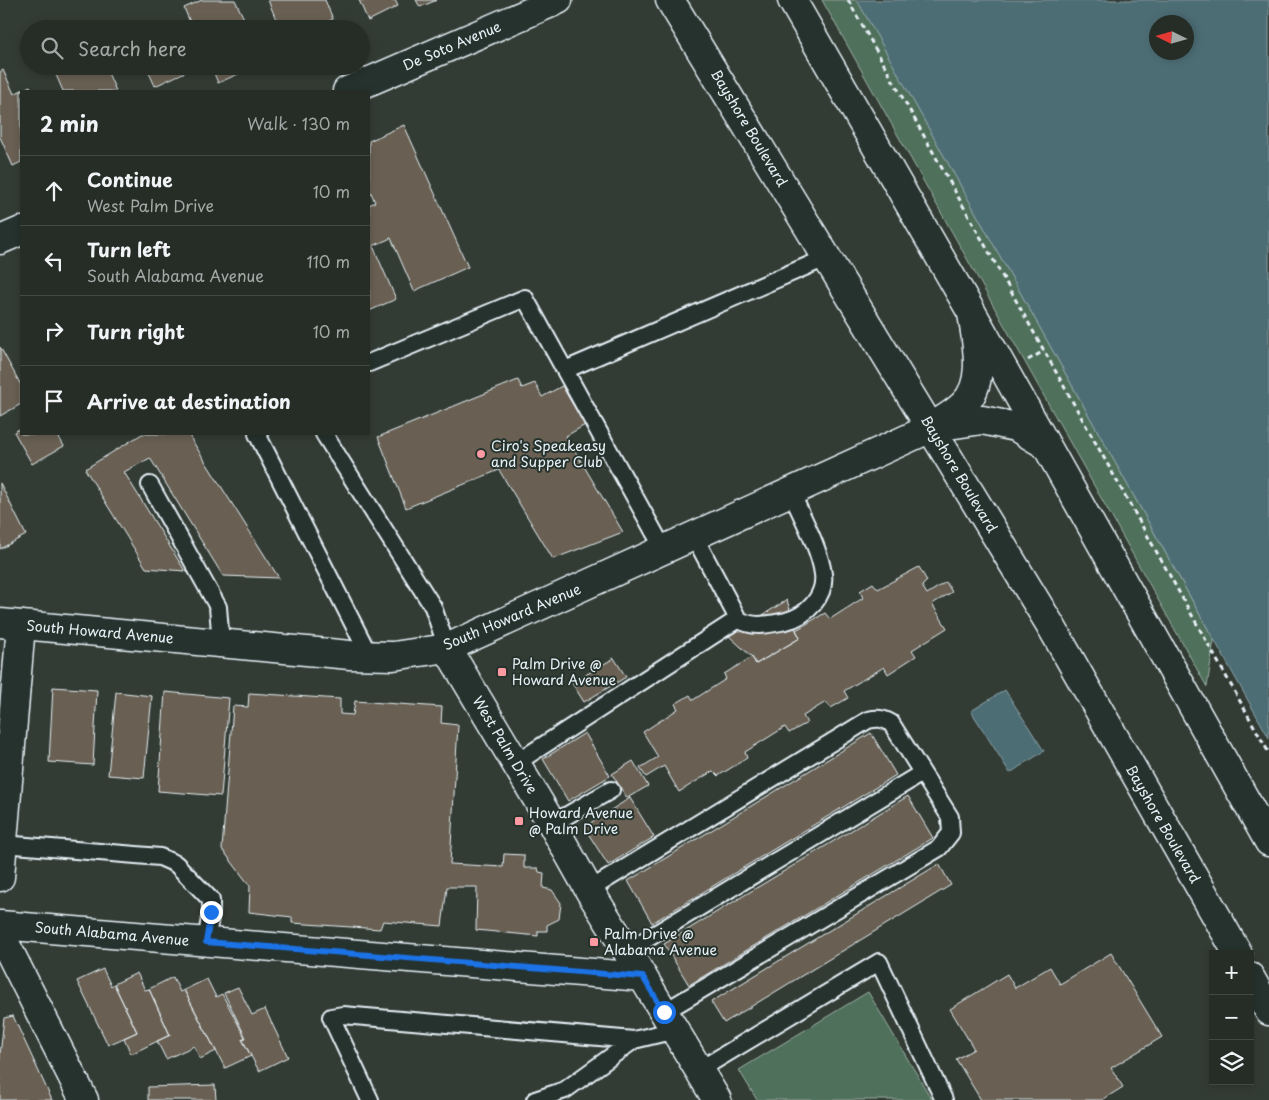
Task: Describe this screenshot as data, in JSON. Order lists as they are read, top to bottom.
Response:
{
  "streets": {
    "main road": [
      "De Soto Avenue",
      "Bayshore Boulevard",
      "South Howard Avenue",
      "West Palm Drive",
      "South Alabama Avenue"
    ]
  },
  "crossings": [
    ["Bayshore Boulevard", "South Howard Avenue"],
    ["South Howard Avenue", "West Palm Drive"],
    ["West Palm Drive", "South Alabama Avenue"]
  ],
  "places": {
    "other": ["Ciro's Speakeasy and Supper Club"],
    "transit": ["Palm Drive @ Howard Avenue", "Howard Avenue @ Palm Drive", "Palm Drive @ Alabama Avenue"]
  },
  "north": "left",
  "page": {
    "search": "Search here",
    "heading": ["2 min", "Walk · 130 m"],
    "list": [
      ["Continue", "West Palm Drive", "10 m"],
      ["Turn left", "South Alabama Avenue", "110 m"],
      ["Turn right", "10 m"],
      "Arrive at destination"
    ],
    "map_buttons": ["+", "−"]
  }
}
